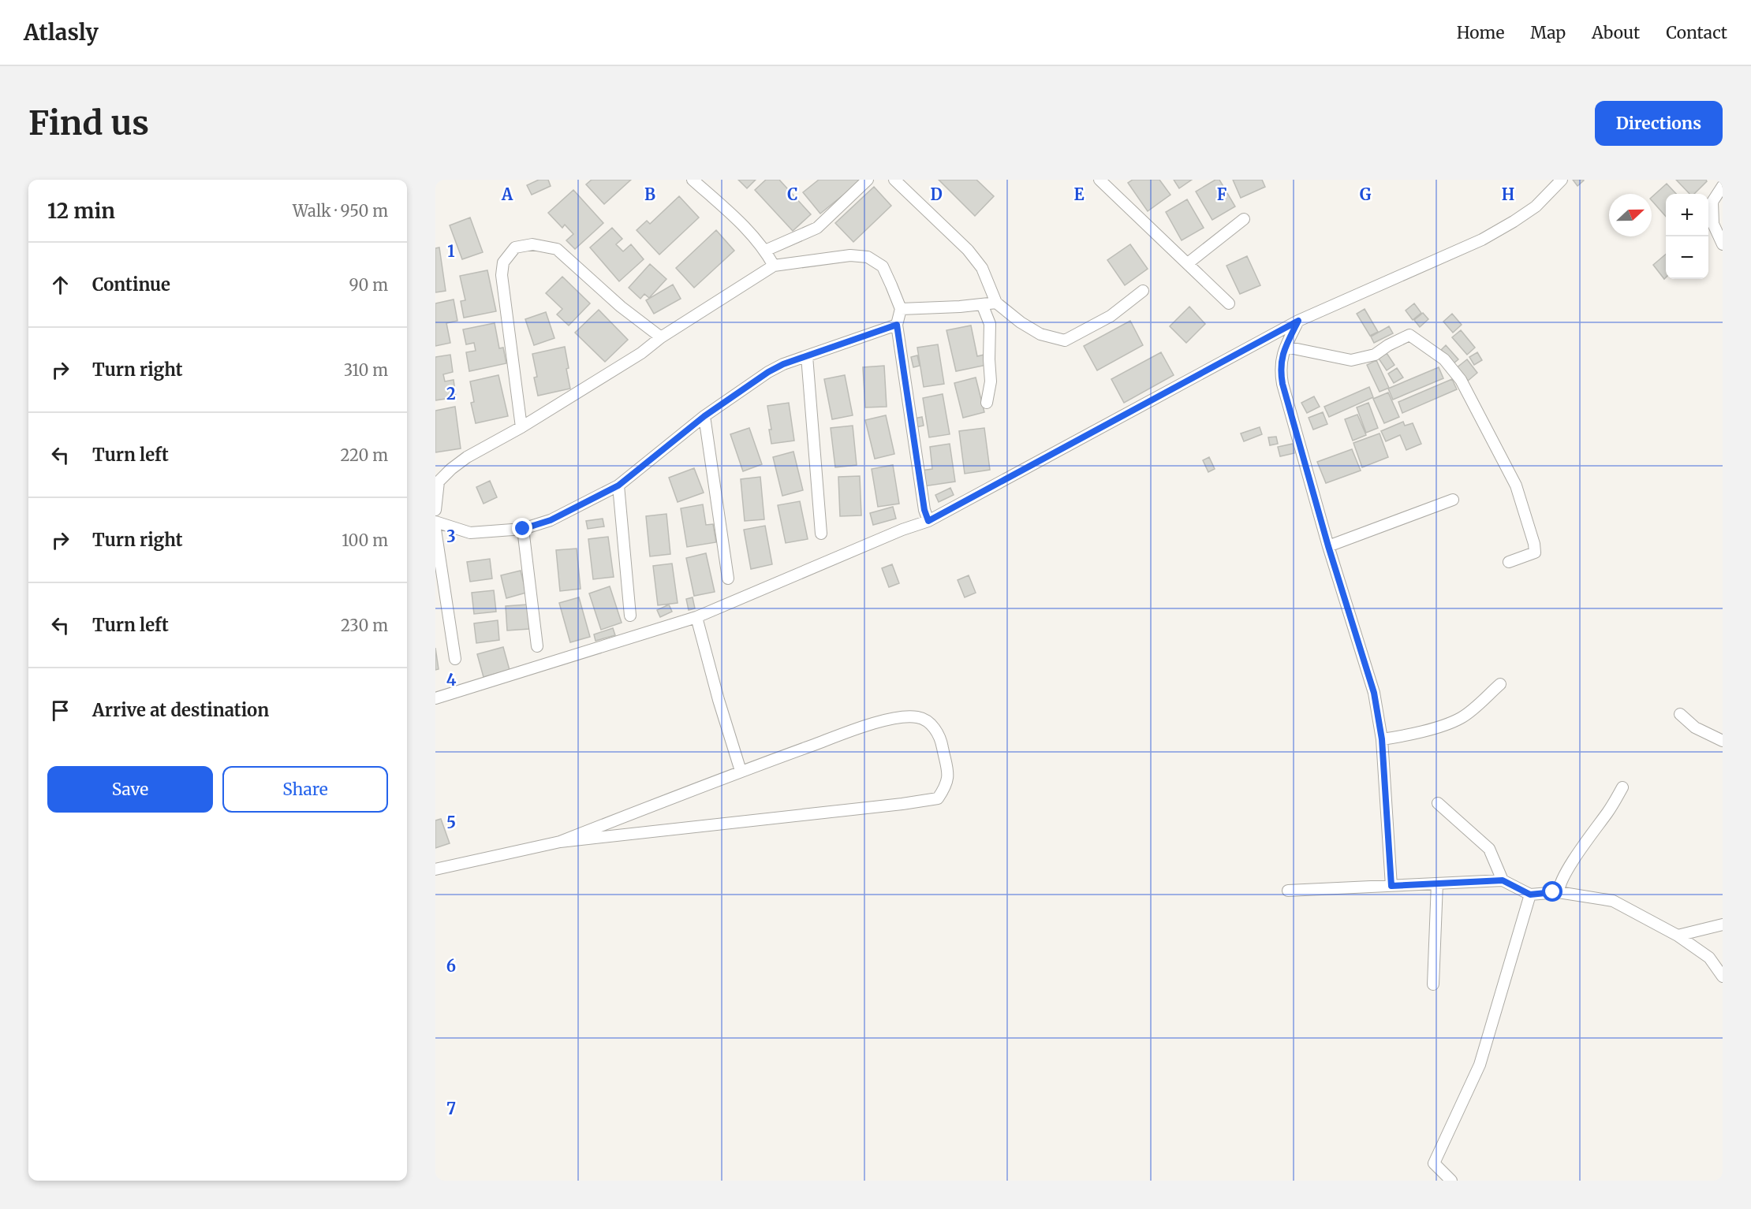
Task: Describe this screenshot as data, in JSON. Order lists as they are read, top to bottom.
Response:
{
  "north": "right",
  "page": {
    "header": "Atlasly",
    "nav": [
      "Home",
      "Map",
      "About",
      "Contact"
    ],
    "buttons": [
      "Directions",
      ["Save", "Share"]
    ],
    "title": "Find us",
    "heading": ["12 min", "Walk · 950 m"],
    "map_buttons": ["+", "−"],
    "list": [
      ["Continue", "90 m"],
      ["Turn right", "310 m"],
      ["Turn left", "220 m"],
      ["Turn right", "100 m"],
      ["Turn left", "230 m"],
      "Arrive at destination"
    ]
  },
  "grid": {
    "columns": [
      "A",
      "B",
      "C",
      "D",
      "E",
      "F",
      "G",
      "H"
    ],
    "rows": [
      "1",
      "2",
      "3",
      "4",
      "5",
      "6",
      "7"
    ]
  }
}
